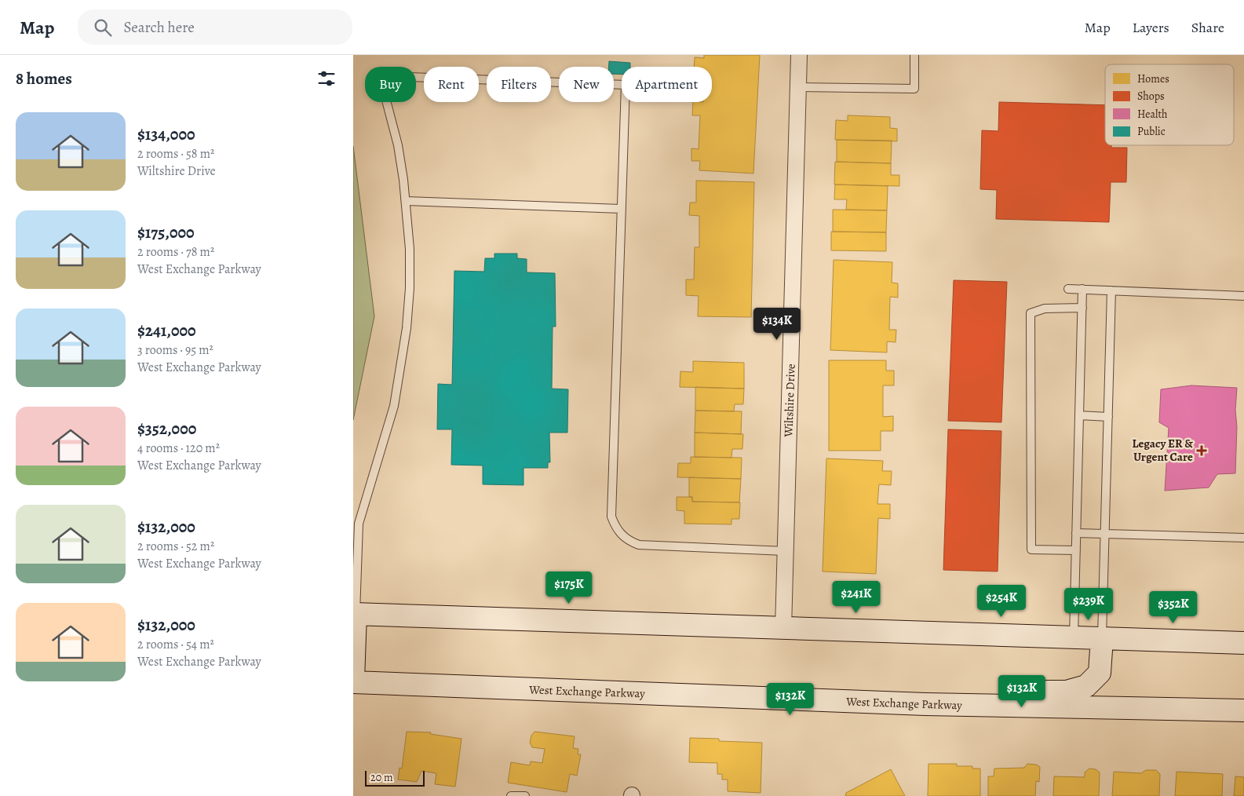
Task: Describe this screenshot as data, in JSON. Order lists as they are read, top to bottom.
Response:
{
  "streets": {
    "main road": ["West Exchange Parkway"],
    "street": ["Wiltshire Drive"]
  },
  "places": {
    "health": ["Legacy ER & Urgent Care"]
  },
  "legend": [
    "Homes",
    "Shops",
    "Health",
    "Public"
  ],
  "scale_bar": "20 m",
  "page": {
    "header": "Map",
    "search": "Search here",
    "nav": ["Map", "Layers", "Share"],
    "heading": "8 homes",
    "chip": [
      "Buy",
      "Rent",
      "Filters",
      "New",
      "Apartment"
    ],
    "list": [
      {
        "name": "$134,000",
        "note": "2 rooms · 58 m² · Wiltshire Drive"
      },
      {
        "name": "$175,000",
        "note": "2 rooms · 78 m² · West Exchange Parkway"
      },
      {
        "name": "$241,000",
        "note": "3 rooms · 95 m² · West Exchange Parkway"
      },
      {
        "name": "$352,000",
        "note": "4 rooms · 120 m² · West Exchange Parkway"
      },
      {
        "name": "$132,000",
        "note": "2 rooms · 52 m² · West Exchange Parkway"
      },
      {
        "name": "$132,000",
        "note": "2 rooms · 54 m² · West Exchange Parkway"
      }
    ],
    "price": [
      "$134K",
      "$175K",
      "$241K",
      "$254K",
      "$239K",
      "$352K",
      "$132K",
      "$132K"
    ],
    "scale": "20 m"
  }
}
